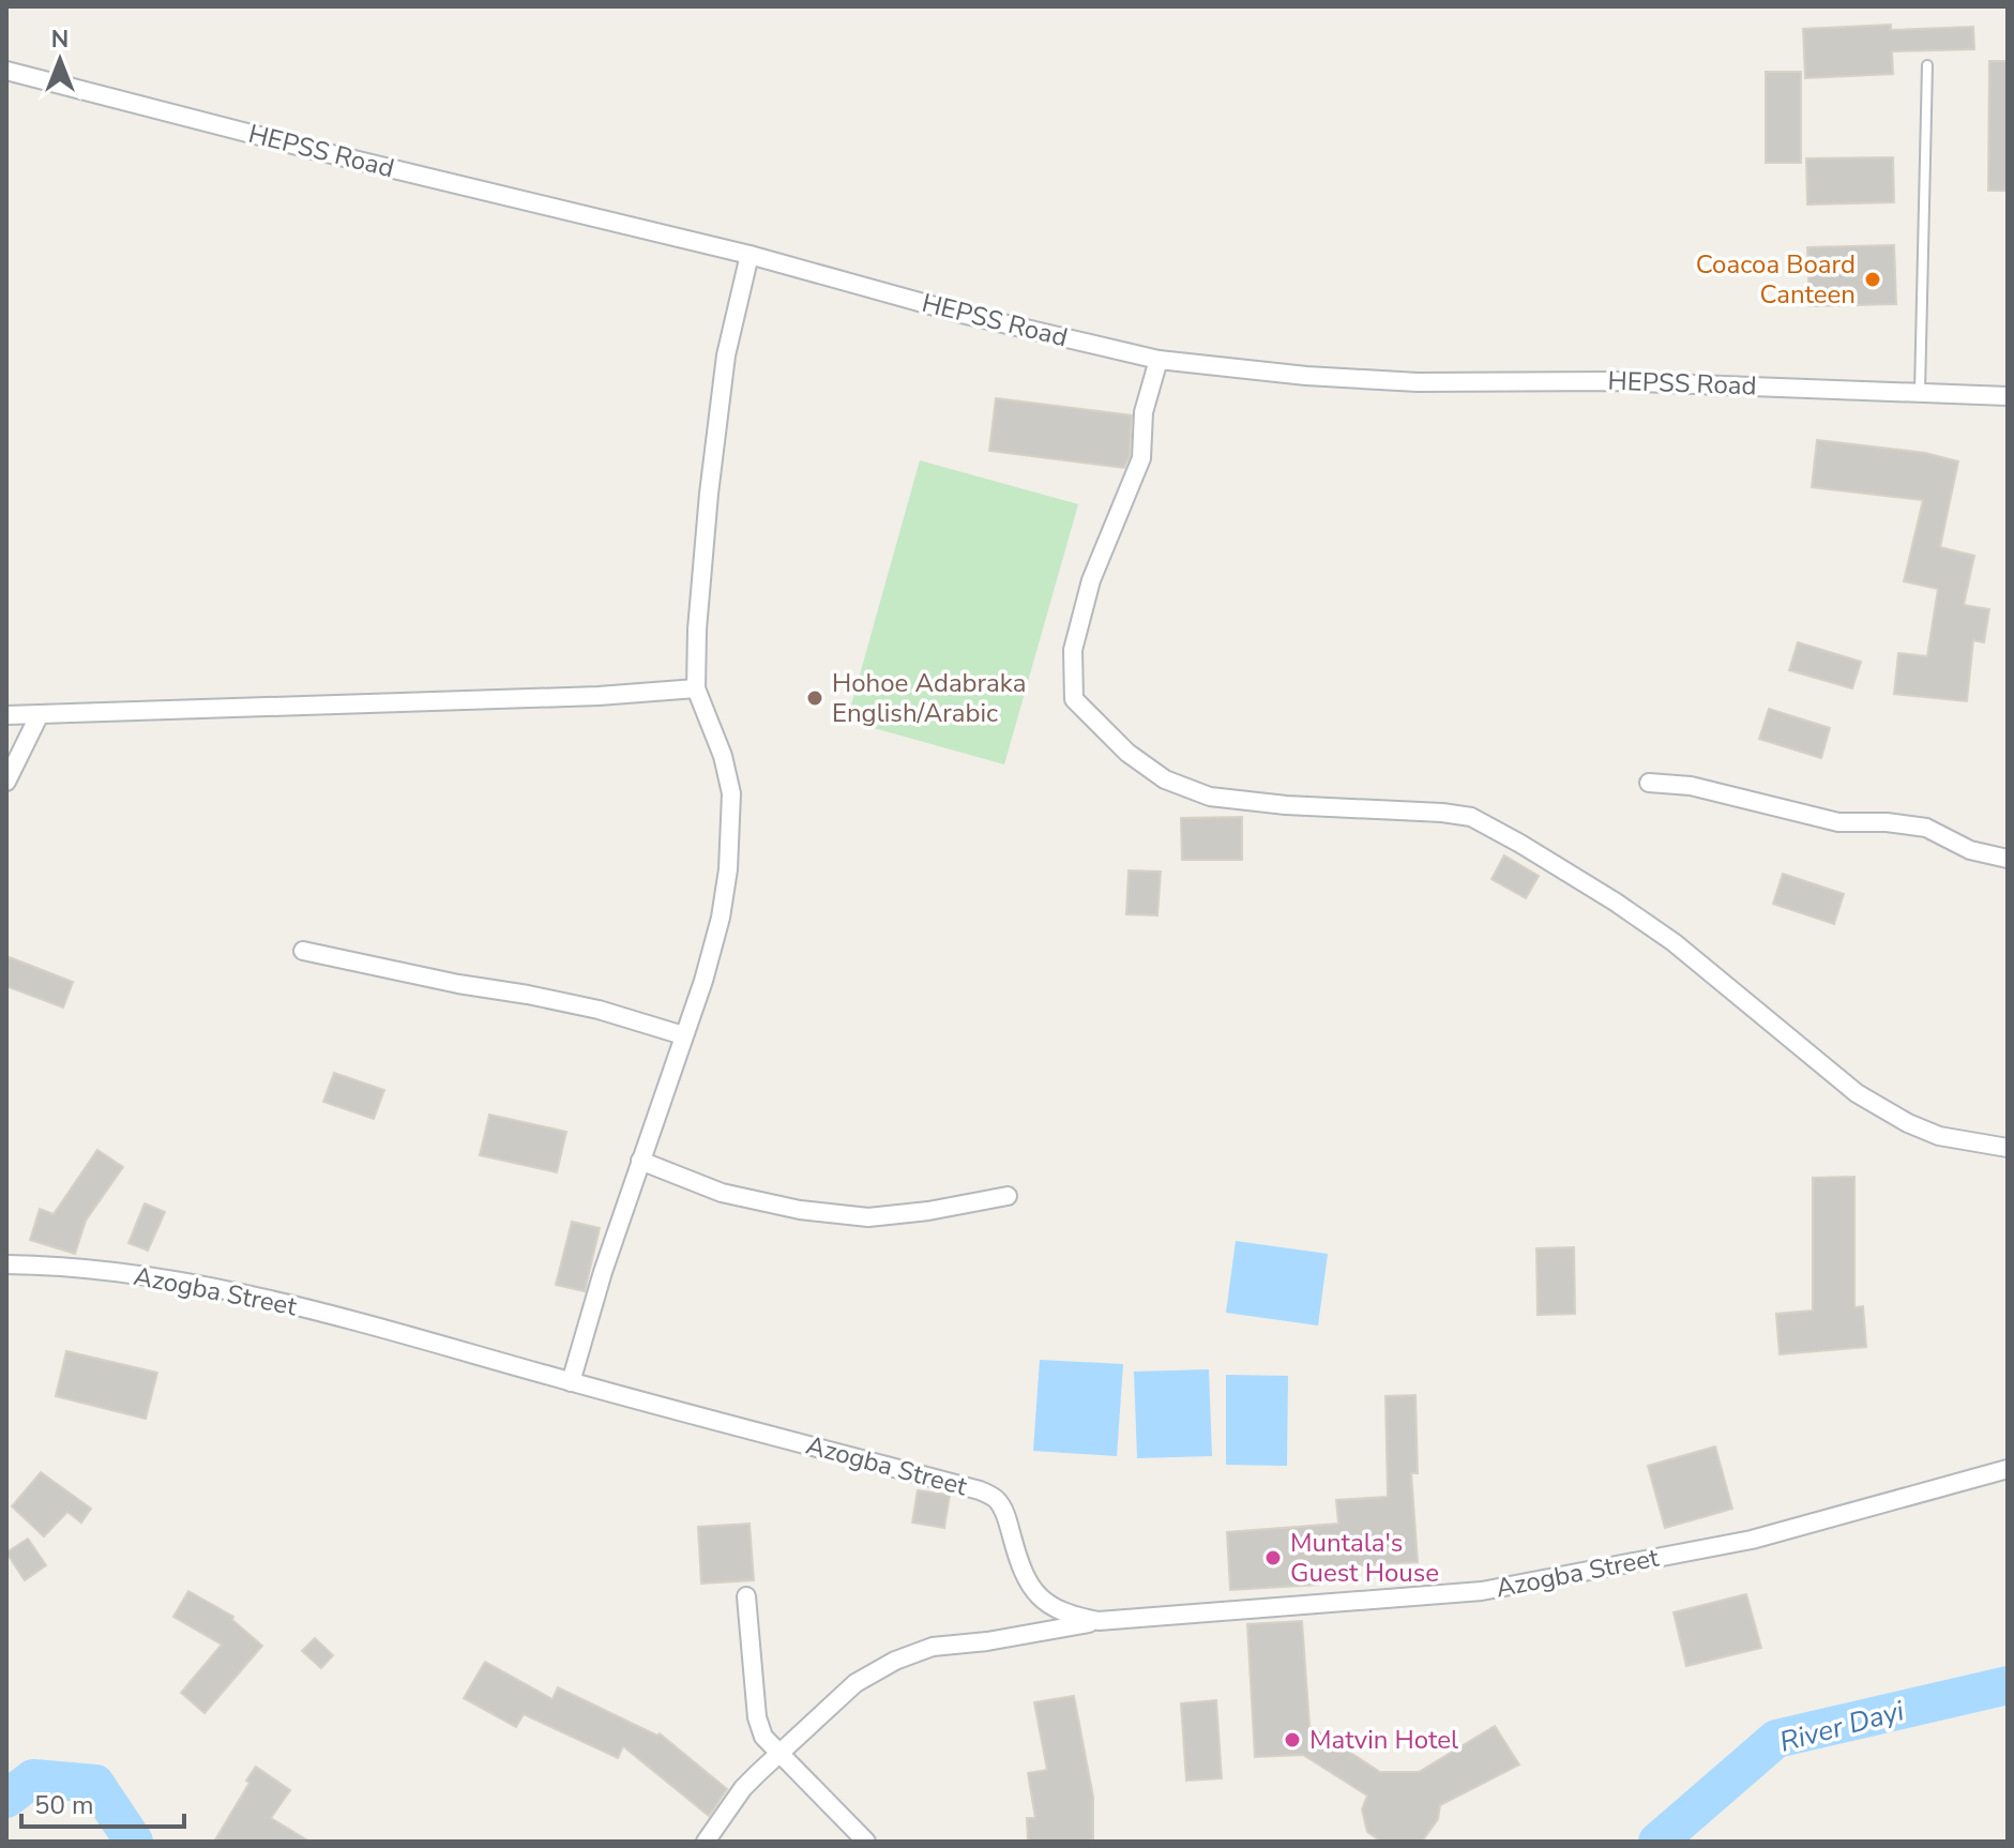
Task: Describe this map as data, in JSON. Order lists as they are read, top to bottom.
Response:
{
  "streets": {
    "street": ["HEPSS Road", "Azogba Street"]
  },
  "water": ["River Dayi"],
  "places": [
    "Coacoa Board Canteen",
    "Hohoe Adabraka English/Arabic",
    "Muntala's Guest House",
    "Matvin Hotel"
  ],
  "scale_bar": "50 m",
  "north": "top"
}
